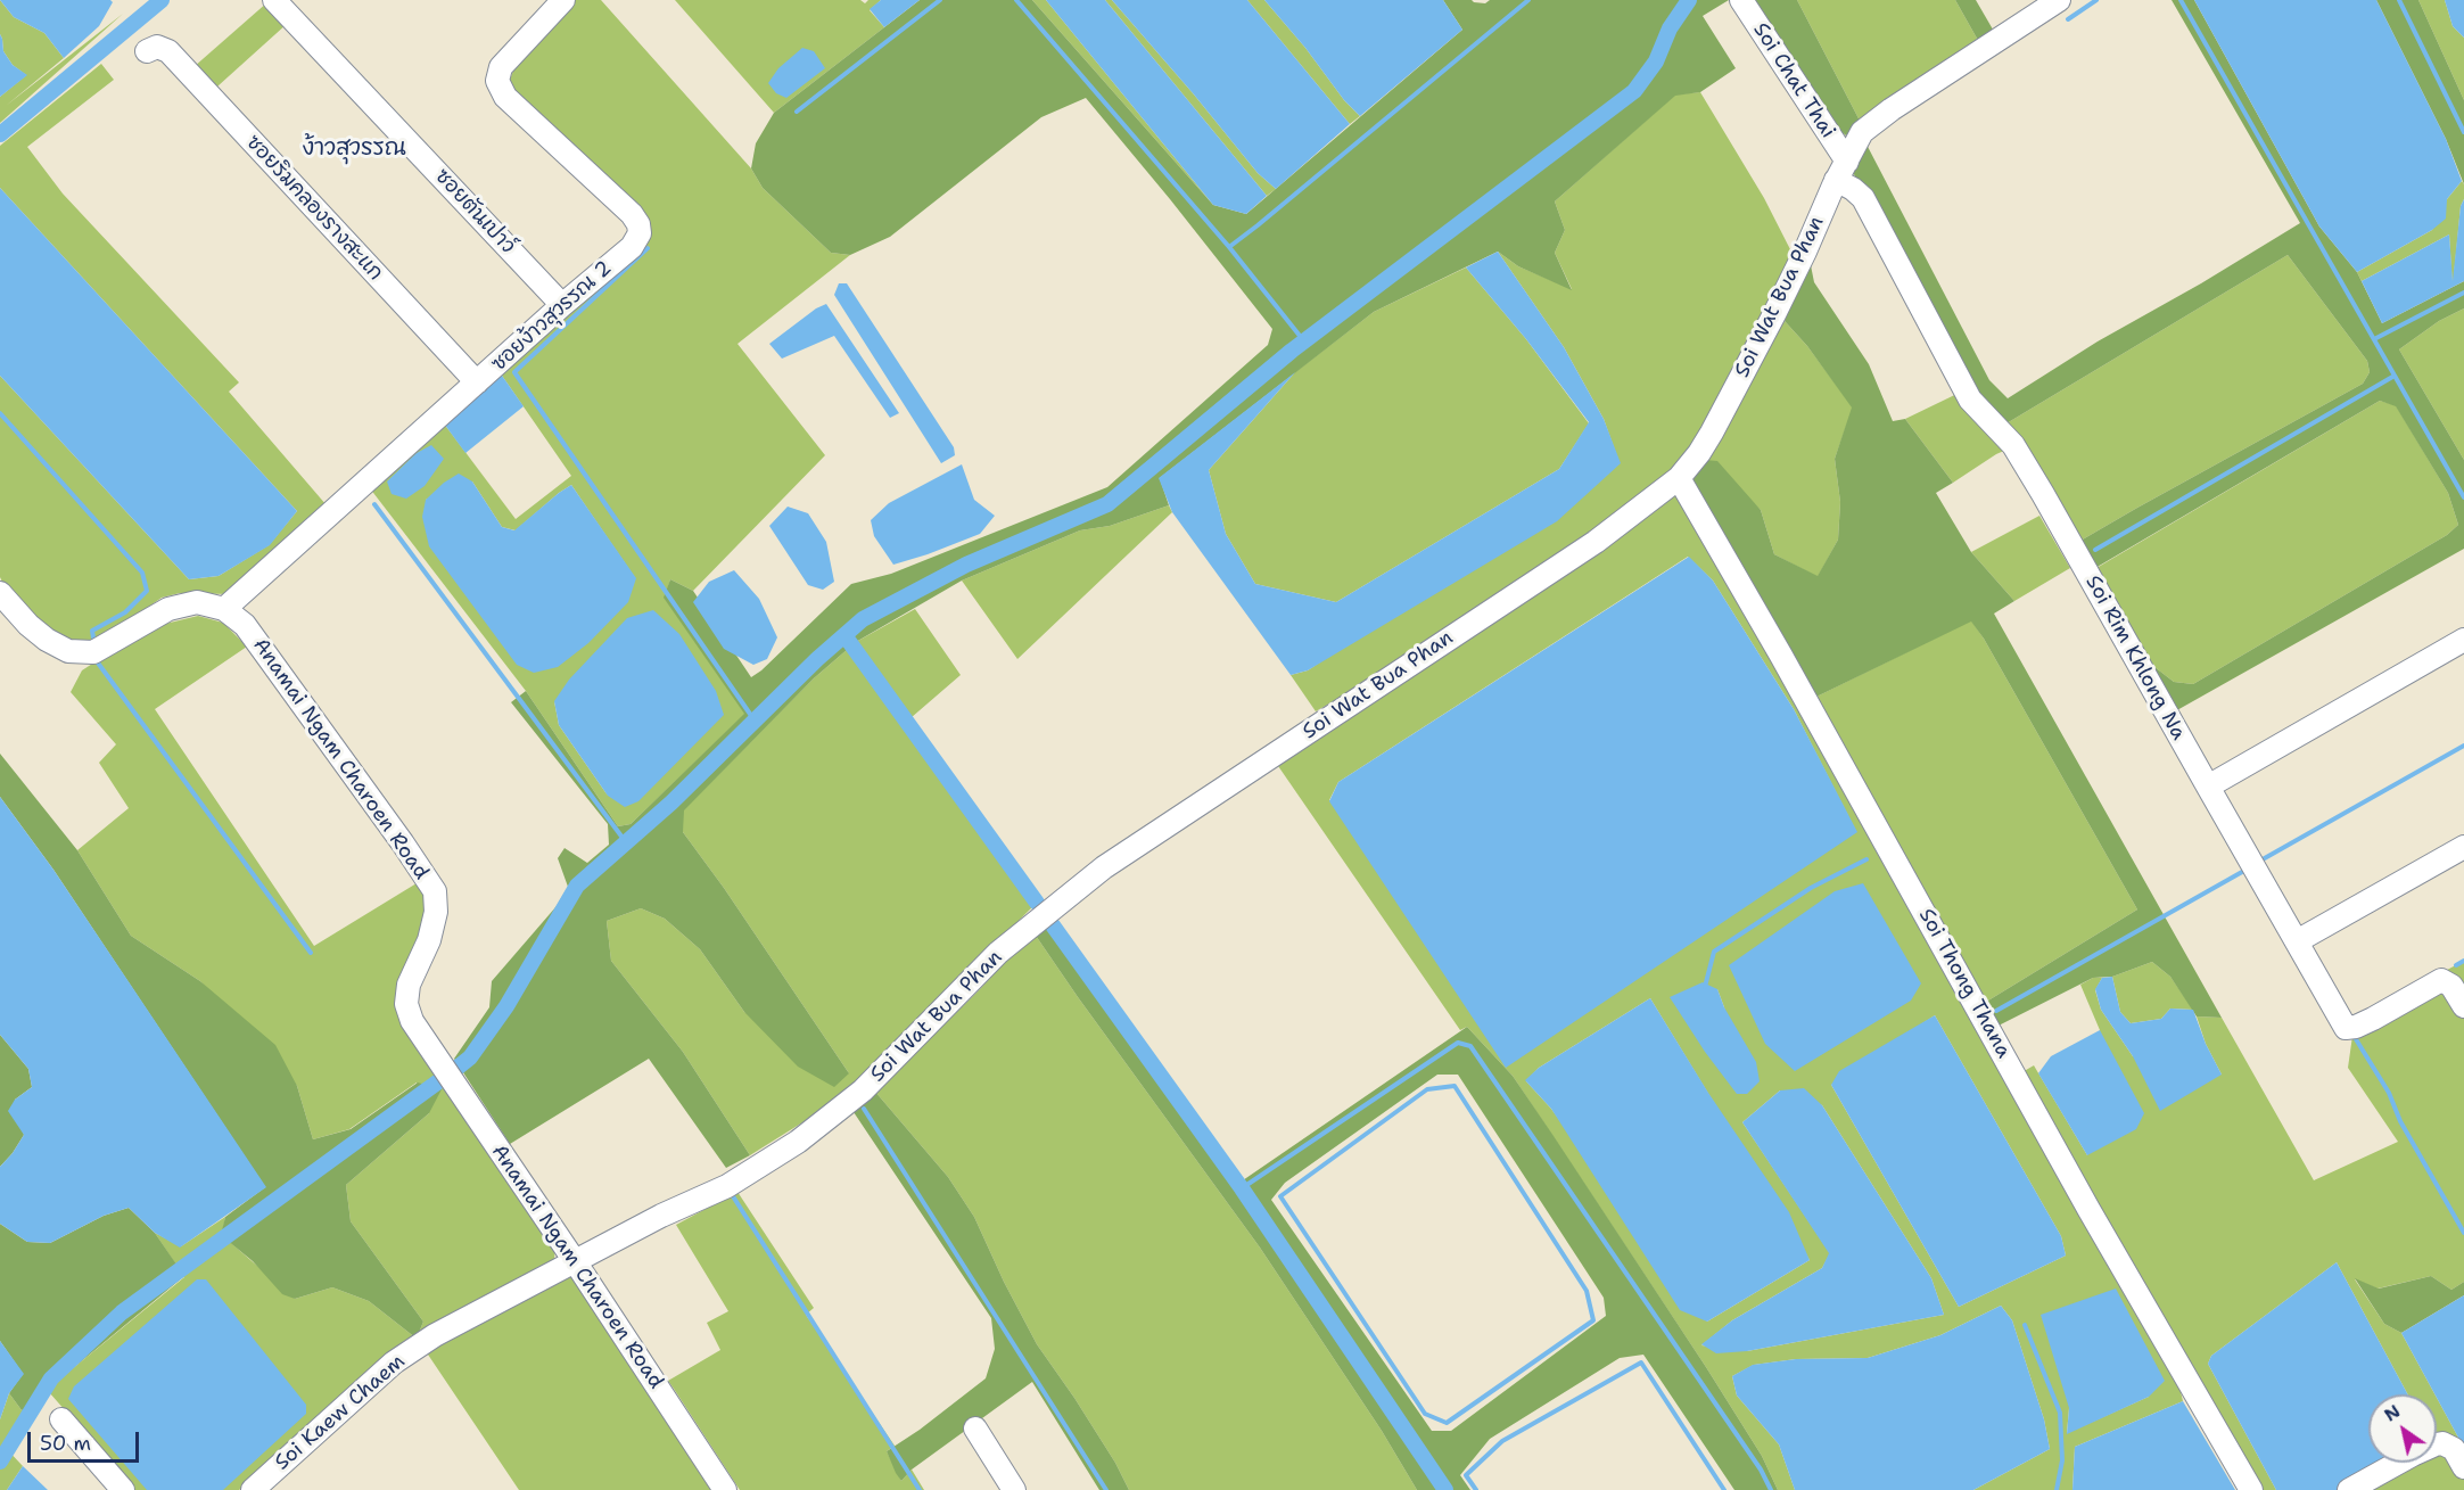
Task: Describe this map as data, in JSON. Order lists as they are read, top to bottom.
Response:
{
  "streets": {
    "street": [
      "Soi Chat Thai",
      "ซอยริมคลองรางสะแก",
      "ซอยตันเปาว์",
      "Soi Wat Bua Phan",
      "ซอยง้าวสุวรรณ 2",
      "Soi Rim Khlong Na",
      "Anamai Ngam Charoen Road",
      "Soi Thong Thana",
      "Soi Kaew Chaem"
    ]
  },
  "crossings": [
    ["Soi Chat Thai", "Soi Wat Bua Phan"],
    ["Soi Chat Thai", "Soi Rim Khlong Na"],
    ["ซอยริมคลองรางสะแก", "ซอยง้าวสุวรรณ 2"],
    ["ซอยตันเปาว์", "ซอยง้าวสุวรรณ 2"],
    ["Soi Wat Bua Phan", "Soi Rim Khlong Na"],
    ["Soi Wat Bua Phan", "Anamai Ngam Charoen Road"],
    ["Soi Wat Bua Phan", "Soi Thong Thana"],
    ["Soi Wat Bua Phan", "Soi Kaew Chaem"],
    ["ซอยง้าวสุวรรณ 2", "Anamai Ngam Charoen Road"],
    ["Anamai Ngam Charoen Road", "Soi Kaew Chaem"]
  ],
  "districts": ["ง้าวสุวรรณ"],
  "scale_bar": "50 m",
  "north": "top left"
}
